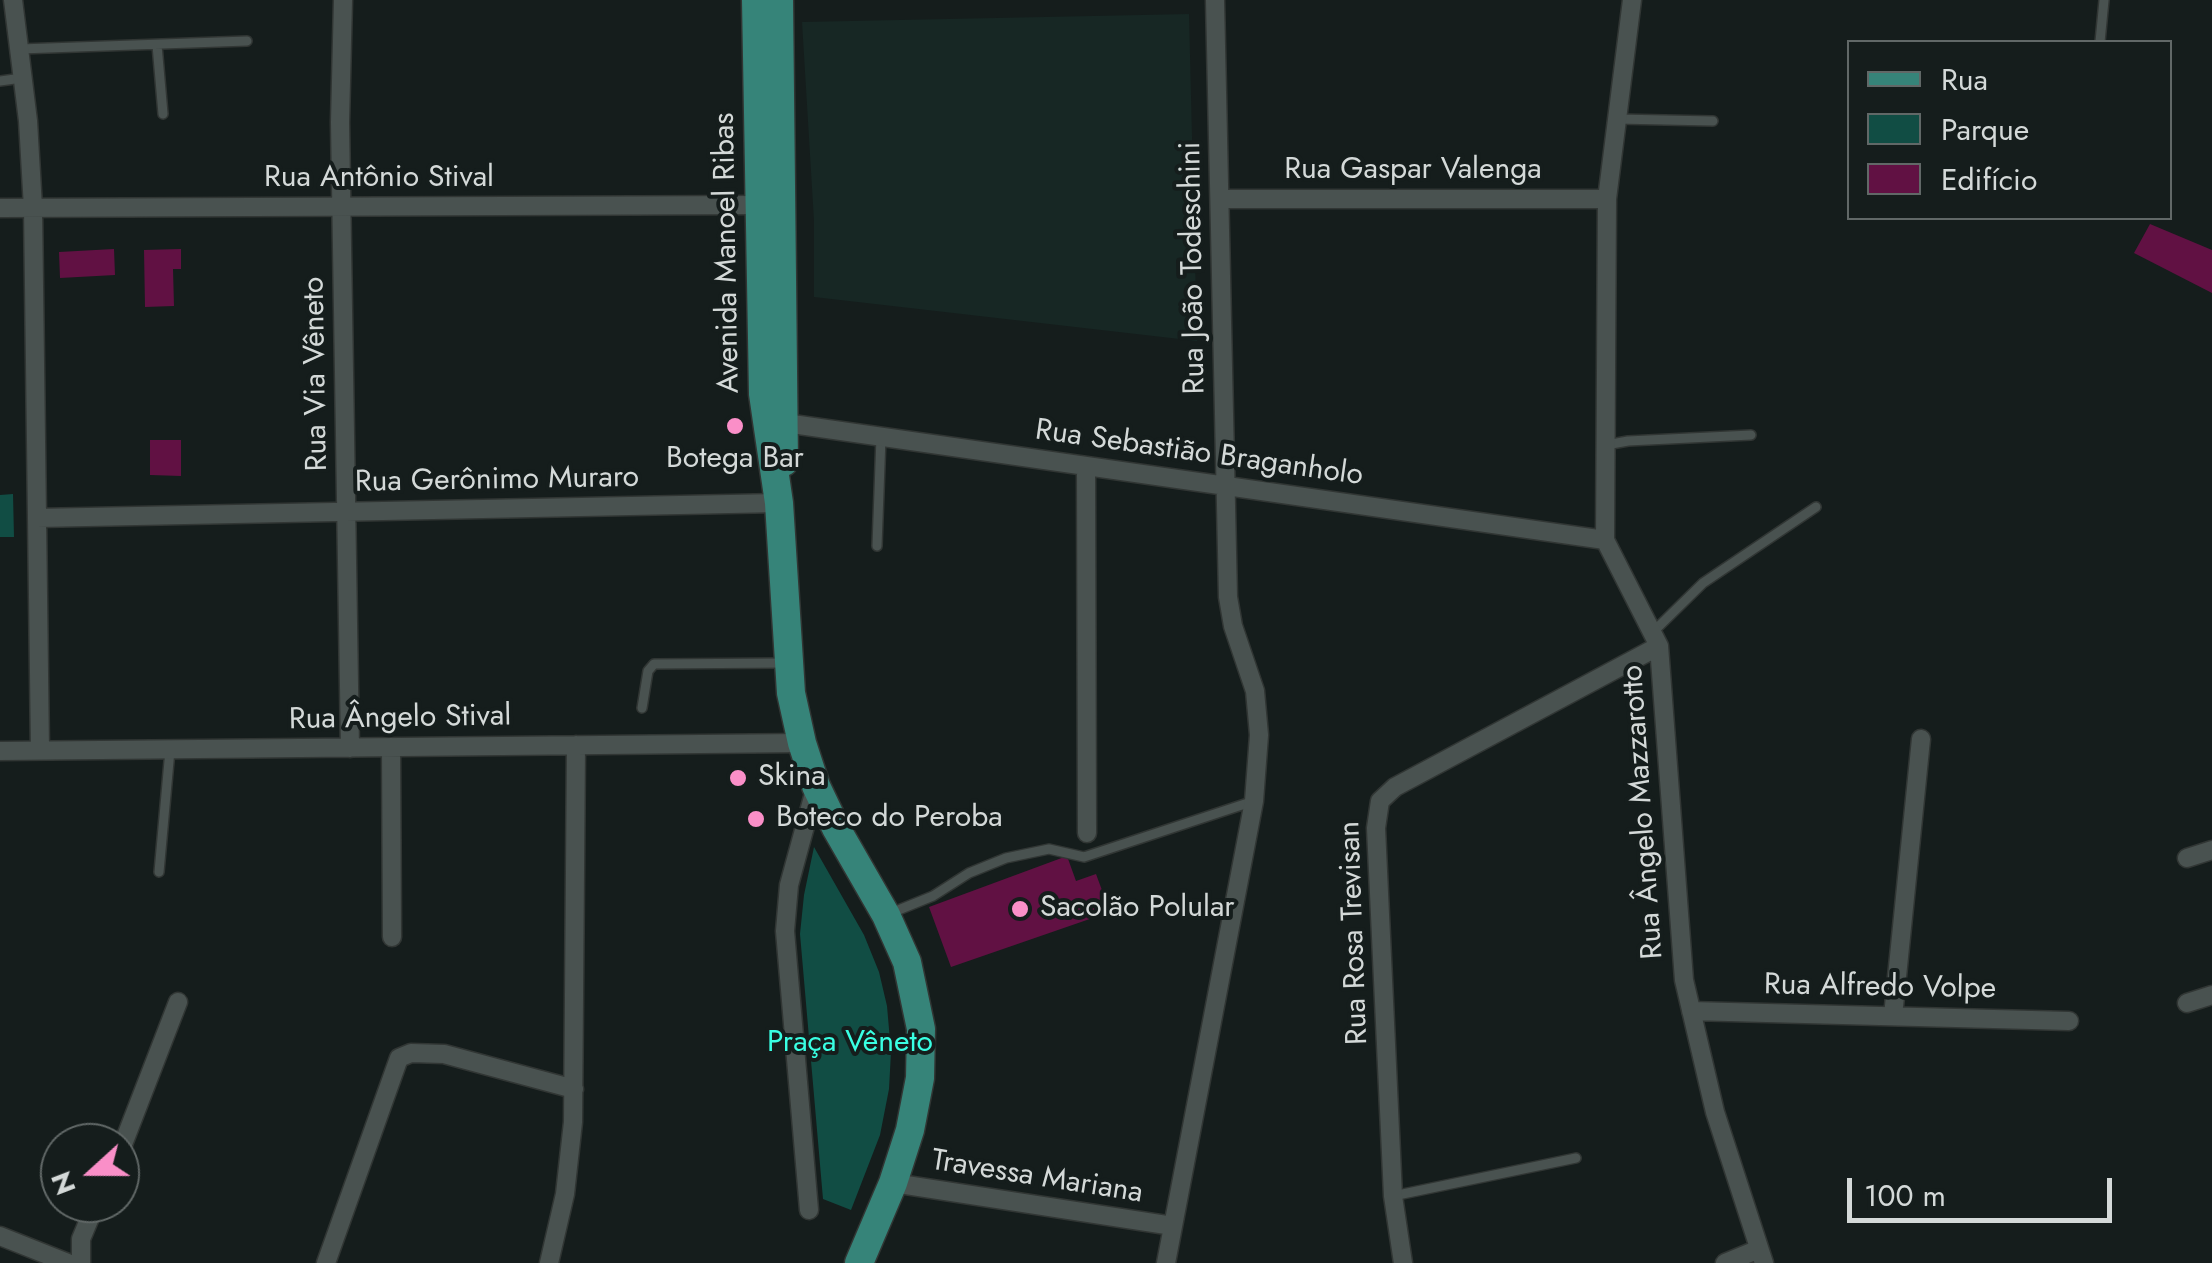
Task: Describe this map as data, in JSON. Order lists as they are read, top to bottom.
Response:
{
  "streets": {
    "main road": ["Avenida Manoel Ribas"],
    "street": [
      "Rua Gaspar Valenga",
      "Rua Antônio Stival",
      "Rua João Todeschini",
      "Rua Via Vêneto",
      "Rua Sebastião Braganholo",
      "Rua Gerônimo Muraro",
      "Rua Ângelo Stival",
      "Rua Ângelo Mazzarotto",
      "Rua Rosa Trevisan",
      "Rua Alfredo Volpe",
      "Travessa Mariana"
    ]
  },
  "crossings": [
    ["Rua Gaspar Valenga", "Rua João Todeschini"],
    ["Rua Gaspar Valenga", "Rua Ângelo Mazzarotto"],
    ["Rua Antônio Stival", "Avenida Manoel Ribas"],
    ["Rua Antônio Stival", "Rua Via Vêneto"],
    ["Avenida Manoel Ribas", "Rua Sebastião Braganholo"],
    ["Avenida Manoel Ribas", "Rua Gerônimo Muraro"],
    ["Avenida Manoel Ribas", "Rua Ângelo Stival"],
    ["Avenida Manoel Ribas", "Travessa Mariana"],
    ["Rua João Todeschini", "Rua Sebastião Braganholo"],
    ["Rua João Todeschini", "Travessa Mariana"],
    ["Rua Via Vêneto", "Rua Gerônimo Muraro"],
    ["Rua Via Vêneto", "Rua Ângelo Stival"],
    ["Rua Sebastião Braganholo", "Rua Ângelo Mazzarotto"],
    ["Rua Ângelo Mazzarotto", "Rua Rosa Trevisan"],
    ["Rua Ângelo Mazzarotto", "Rua Alfredo Volpe"]
  ],
  "parks": ["Praça Vêneto"],
  "places": [
    "Botega Bar",
    "Skina",
    "Boteco do Peroba",
    "Sacolão Polular"
  ],
  "legend": ["Rua", "Parque", "Edifício"],
  "scale_bar": "100 m",
  "north": "left"
}
